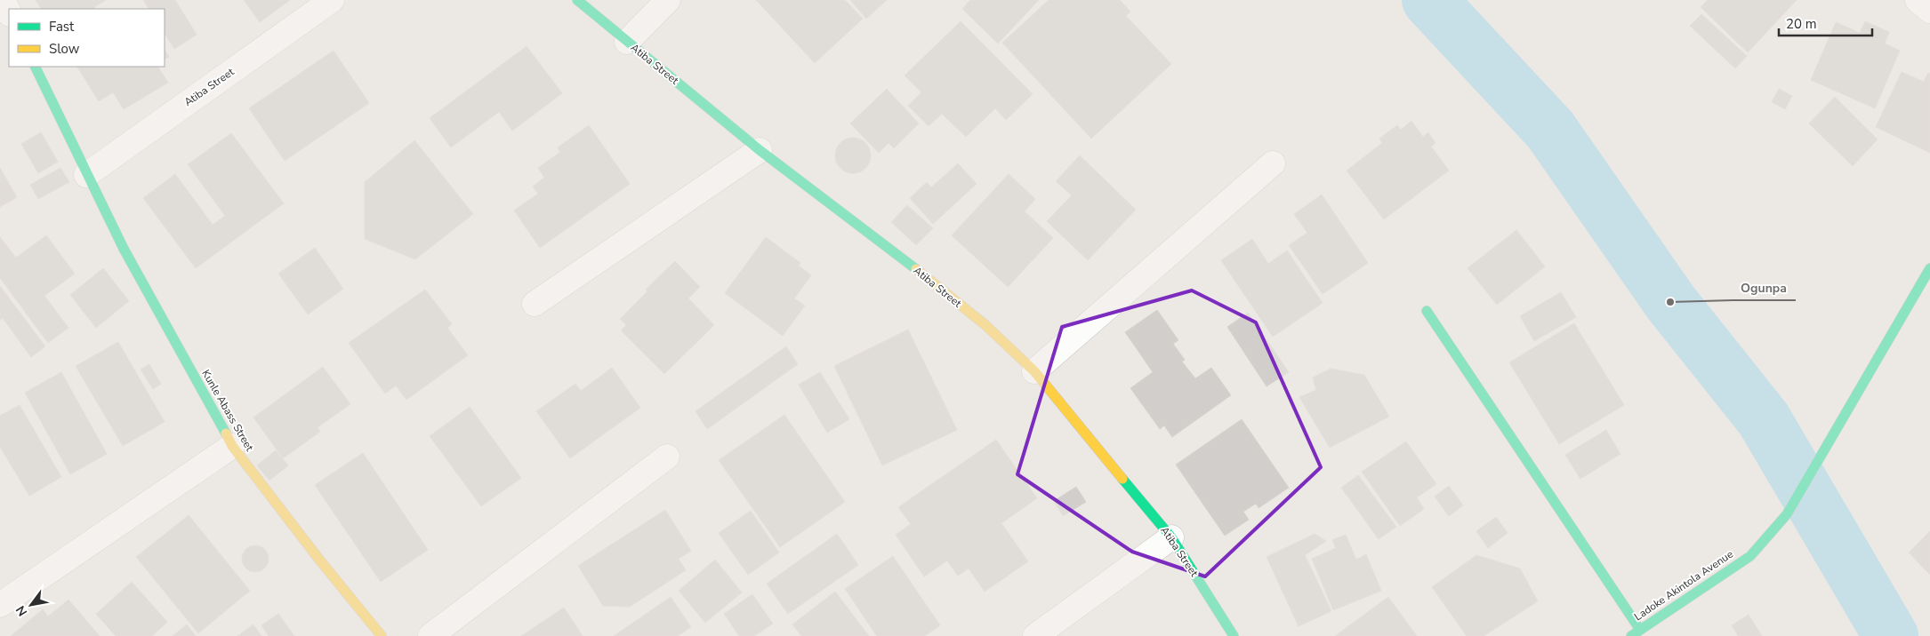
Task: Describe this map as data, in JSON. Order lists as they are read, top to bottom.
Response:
{
  "streets": {
    "street": ["Atiba Street", "Kunle Abass Street", "Ladoke Akintola Avenue"]
  },
  "crossings": [
    ["Atiba Street", "Kunle Abass Street"]
  ],
  "places": ["Ogunpa"],
  "legend": ["Fast", "Slow"],
  "scale_bar": "20 m",
  "north": "bottom left"
}
